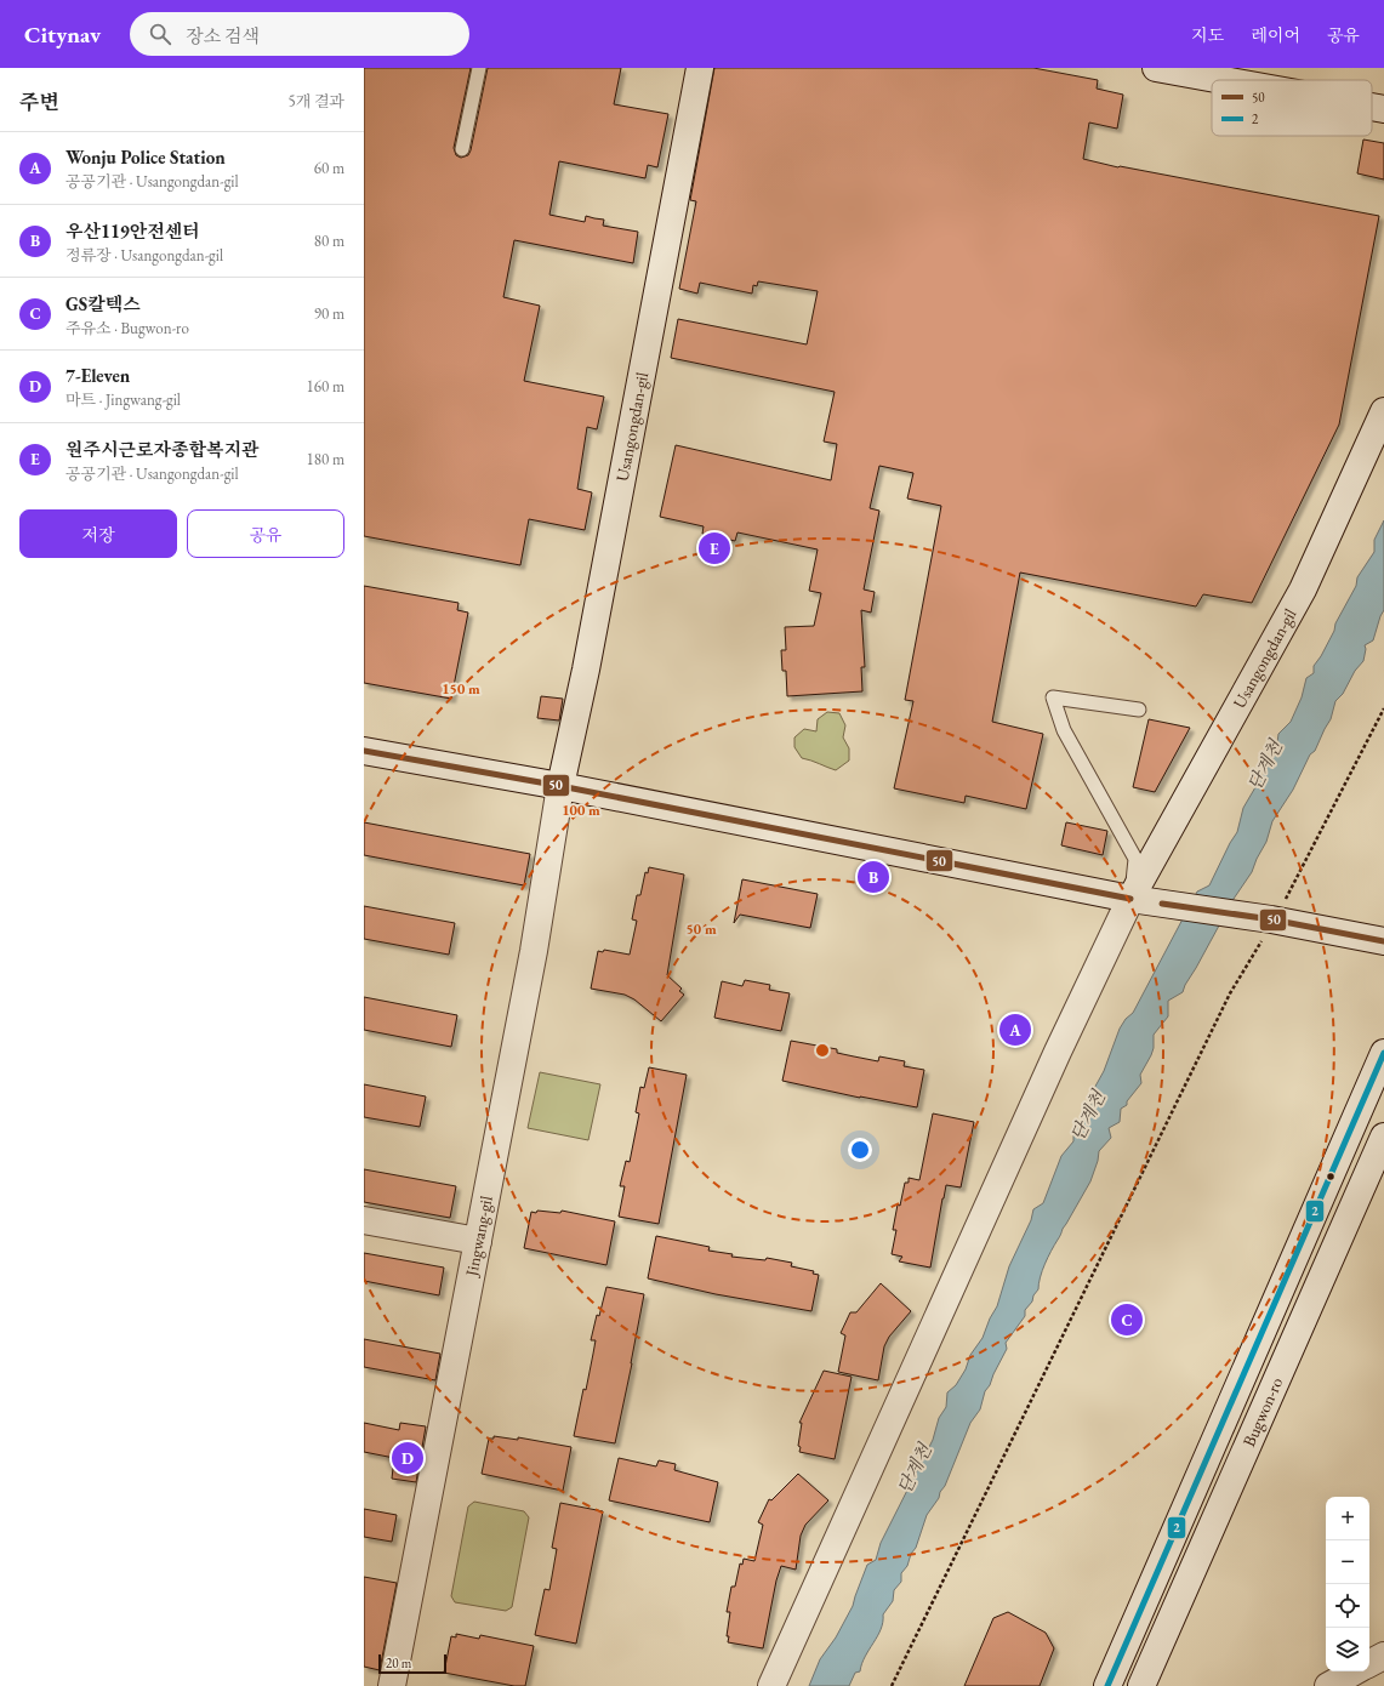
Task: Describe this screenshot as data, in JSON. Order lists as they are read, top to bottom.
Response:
{
  "streets": {
    "street": ["Usangongdan-gil", "Jingwang-gil", "Bugwon-ro"]
  },
  "crossings": [
    ["Usangongdan-gil", "Jingwang-gil"]
  ],
  "water": ["단계천"],
  "lines": ["transit line 50", "transit line 2"],
  "legend": ["50", "2"],
  "scale_bar": "20 m",
  "page": {
    "header": "Citynav",
    "search": "장소 검색",
    "nav": ["지도", "레이어", "공유"],
    "heading": ["주변", "5개 결과"],
    "list": [
      {
        "mark": "A",
        "name": "Wonju Police Station",
        "note": "공공기관 · Usangongdan-gil",
        "value": "60 m"
      },
      {
        "mark": "B",
        "name": "우산119안전센터",
        "note": "정류장 · Usangongdan-gil",
        "value": "80 m"
      },
      {
        "mark": "C",
        "name": "GS칼텍스",
        "note": "주유소 · Bugwon-ro",
        "value": "90 m"
      },
      {
        "mark": "D",
        "name": "7-Eleven",
        "note": "마트 · Jingwang-gil",
        "value": "160 m"
      },
      {
        "mark": "E",
        "name": "원주시근로자종합복지관",
        "note": "공공기관 · Usangongdan-gil",
        "value": "180 m"
      }
    ],
    "buttons": ["저장", "공유"],
    "pins": [
      "E",
      "B",
      "A",
      "C",
      "D"
    ],
    "map_buttons": ["+", "−"],
    "scale": "20 m"
  },
  "rings": ["150 m", "100 m", "50 m"]
}
